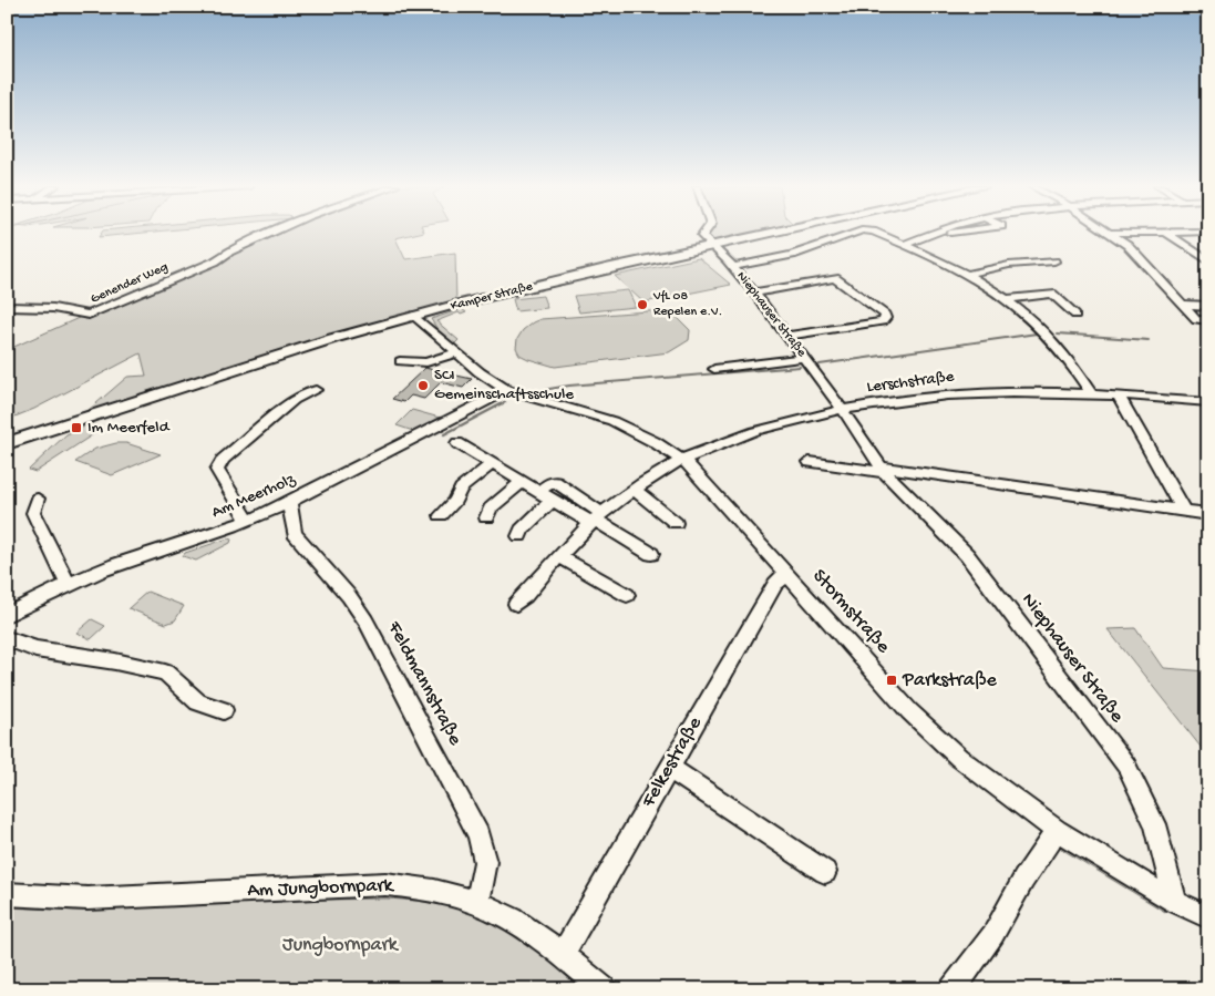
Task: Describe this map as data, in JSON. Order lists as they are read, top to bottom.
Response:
{
  "streets": {
    "main road": ["Kamper Straße"],
    "street": [
      "Genender Weg",
      "Niephauser Straße",
      "Lerschstraße",
      "Am Meerholz",
      "Stormstraße",
      "Feldmannstraße",
      "Felkestraße",
      "Am Jungbornpark"
    ]
  },
  "crossings": [
    ["Kamper Straße", "Niephauser Straße"],
    ["Kamper Straße", "Stormstraße"],
    ["Niephauser Straße", "Lerschstraße"],
    ["Niephauser Straße", "Stormstraße"],
    ["Lerschstraße", "Stormstraße"],
    ["Am Meerholz", "Stormstraße"],
    ["Am Meerholz", "Feldmannstraße"],
    ["Stormstraße", "Felkestraße"],
    ["Feldmannstraße", "Am Jungbornpark"],
    ["Felkestraße", "Am Jungbornpark"]
  ],
  "parks": ["Jungbornpark"],
  "places": {
    "other": ["VfL 08 Repelen e.V.", "SCI Gemeinschaftsschule"],
    "transit": ["Im Meerfeld", "Parkstraße"]
  }
}
